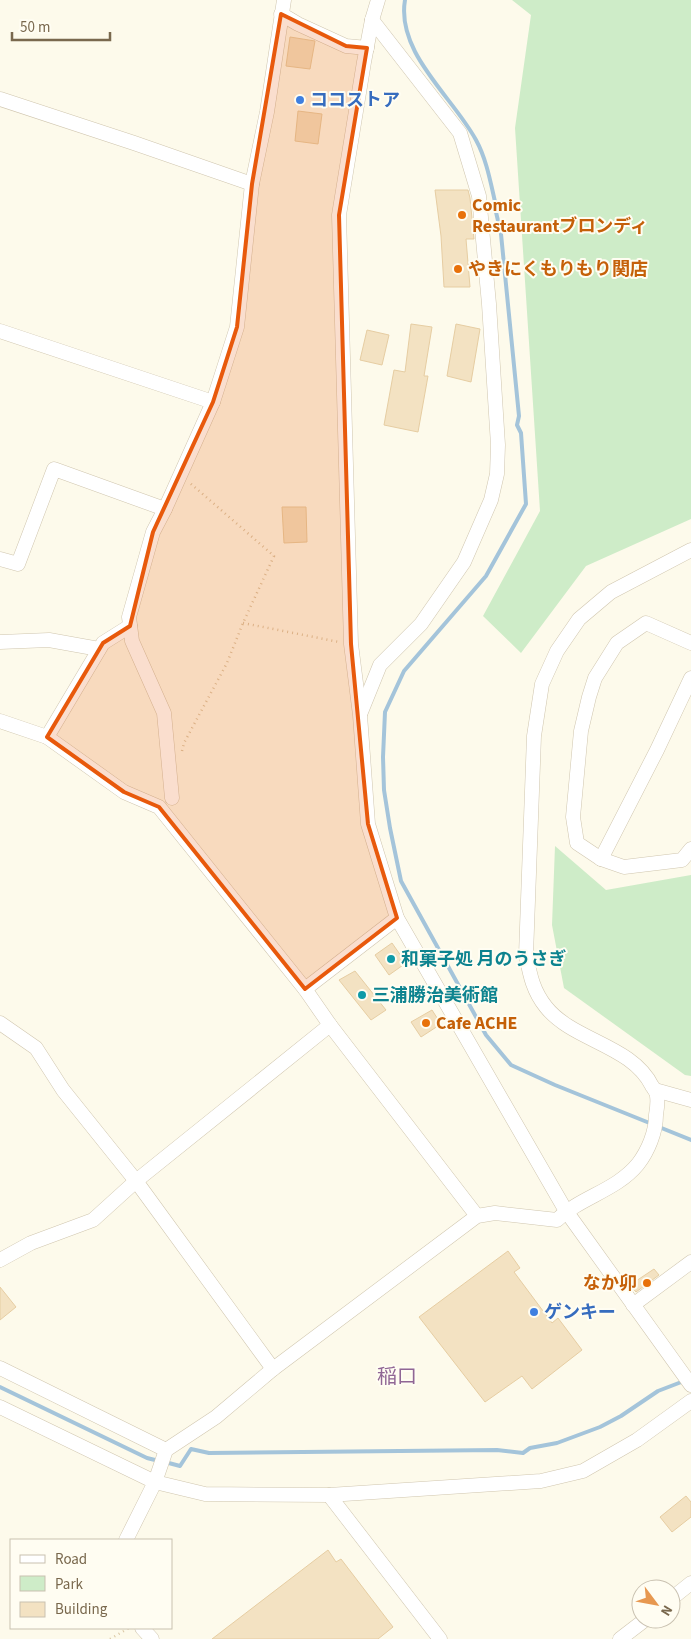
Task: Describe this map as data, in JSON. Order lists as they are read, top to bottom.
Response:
{
  "districts": ["稲口"],
  "places": [
    "ココストア",
    "Comic Restaurantブロンディ",
    "やきにくもりもり関店",
    "和菓子処 月のうさぎ",
    "三浦勝治美術館",
    "Cafe ACHE",
    "なか卯",
    "ゲンキー"
  ],
  "legend": ["Road", "Park", "Building"],
  "scale_bar": "50 m",
  "north": "bottom right"
}
